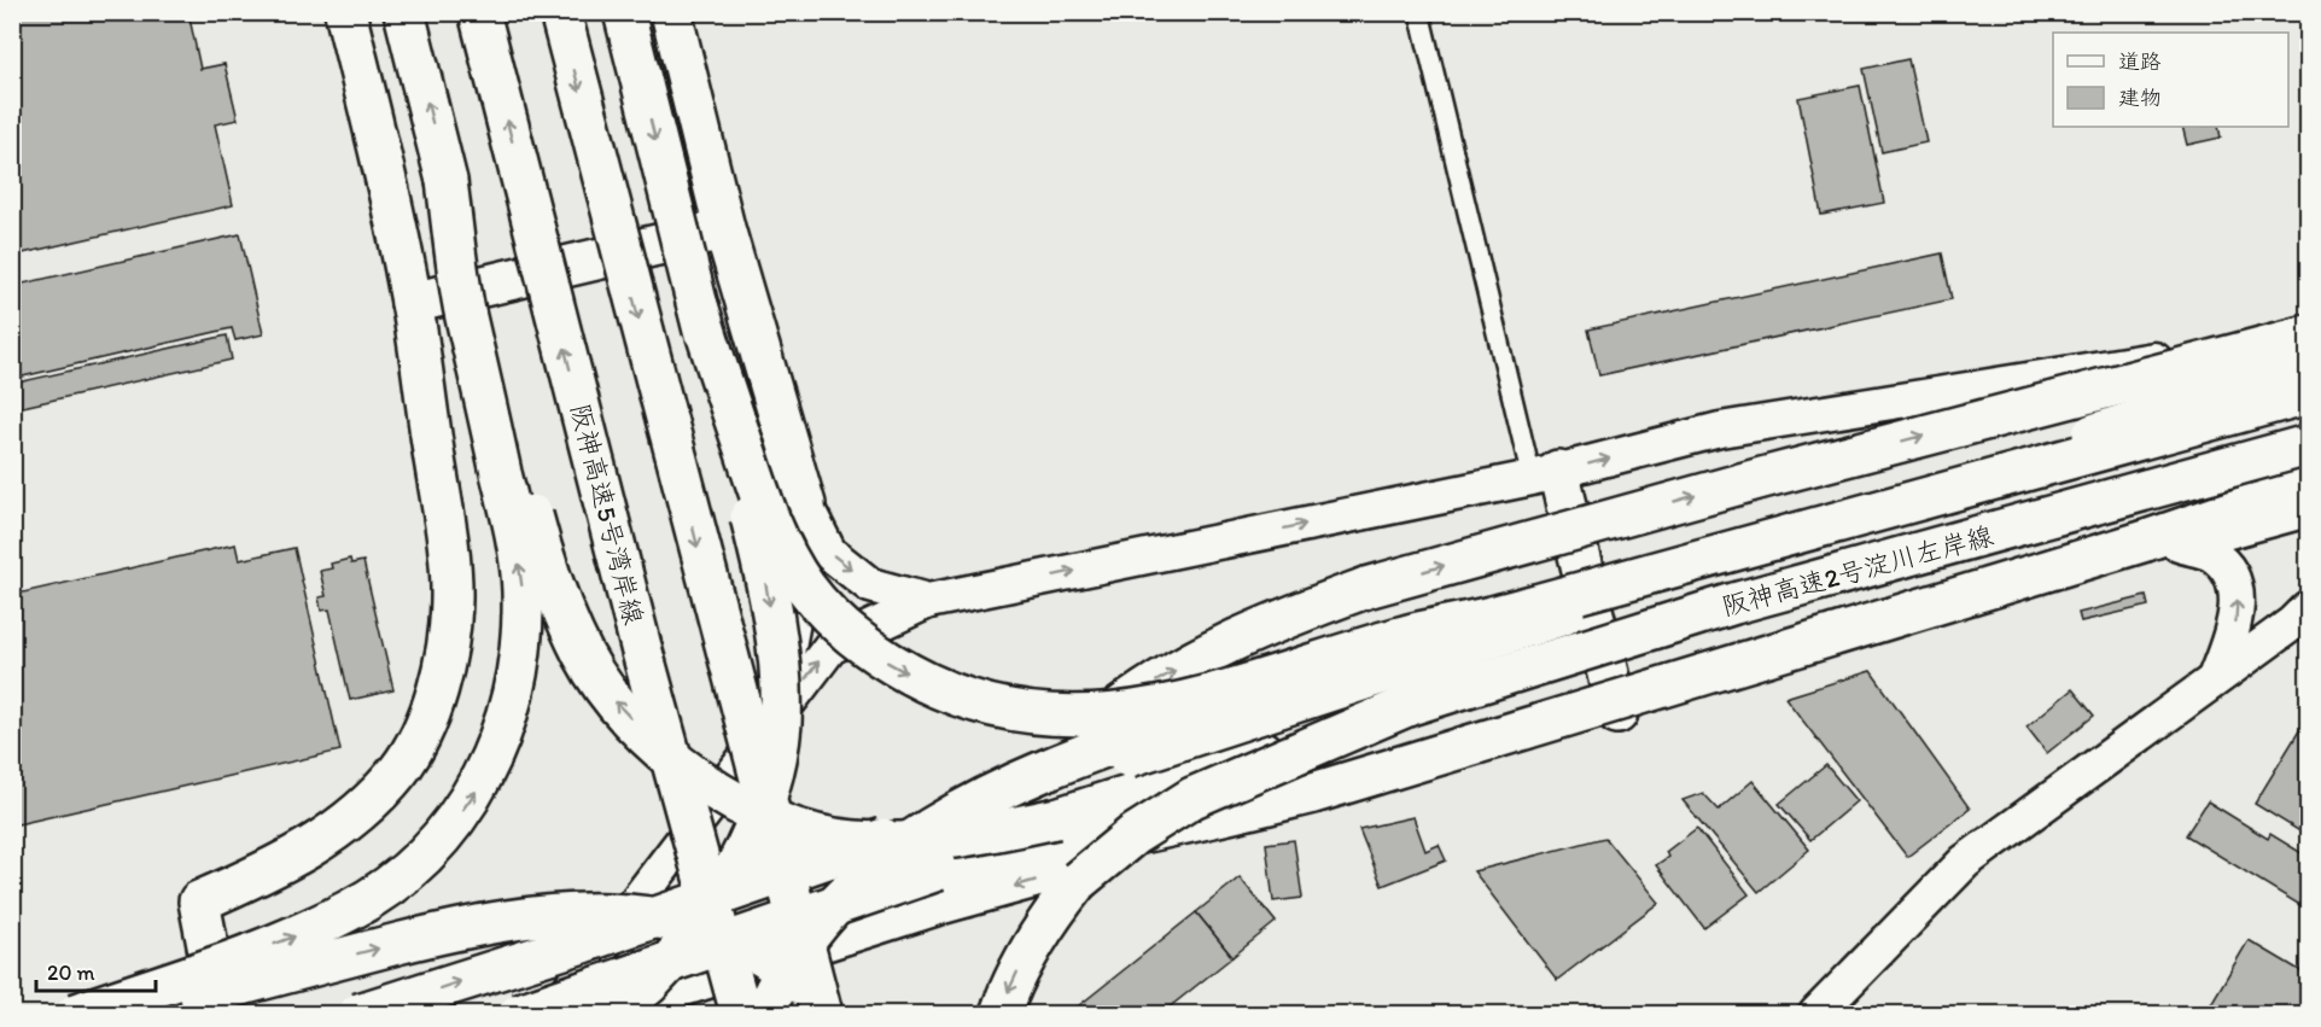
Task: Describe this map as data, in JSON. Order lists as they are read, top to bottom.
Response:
{
  "streets": {
    "main road": ["阪神高速5号湾岸線", "阪神高速2号淀川左岸線"]
  },
  "legend": ["道路", "建物"],
  "scale_bar": "20 m"
}
